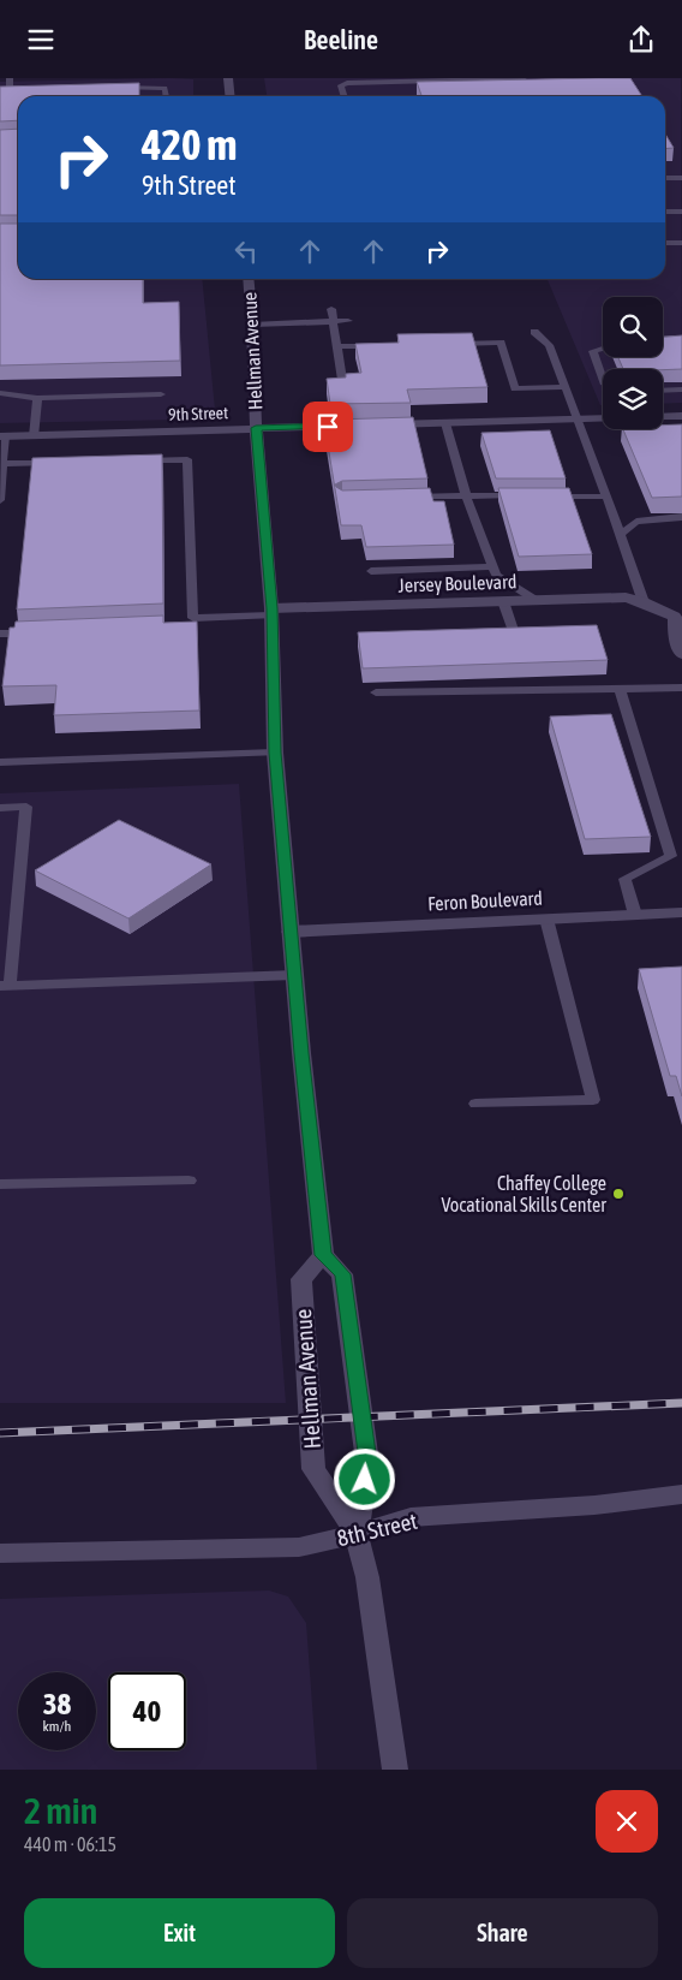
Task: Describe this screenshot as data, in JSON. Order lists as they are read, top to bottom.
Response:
{
  "streets": {
    "street": [
      "Hellman Avenue",
      "9th Street",
      "Jersey Boulevard",
      "Feron Boulevard",
      "8th Street"
    ]
  },
  "crossings": [
    ["Hellman Avenue", "9th Street"],
    ["Hellman Avenue", "Jersey Boulevard"],
    ["Hellman Avenue", "Feron Boulevard"],
    ["Hellman Avenue", "8th Street"]
  ],
  "places": ["Chaffey College Vocational Skills Center"],
  "page": {
    "header": "Beeline",
    "turn": ["420 m", "9th Street"],
    "speed": "38 km/h",
    "limit": "40",
    "heading": ["2 min", "440 m · 06:15"],
    "buttons": ["Exit", "Share"]
  }
}
